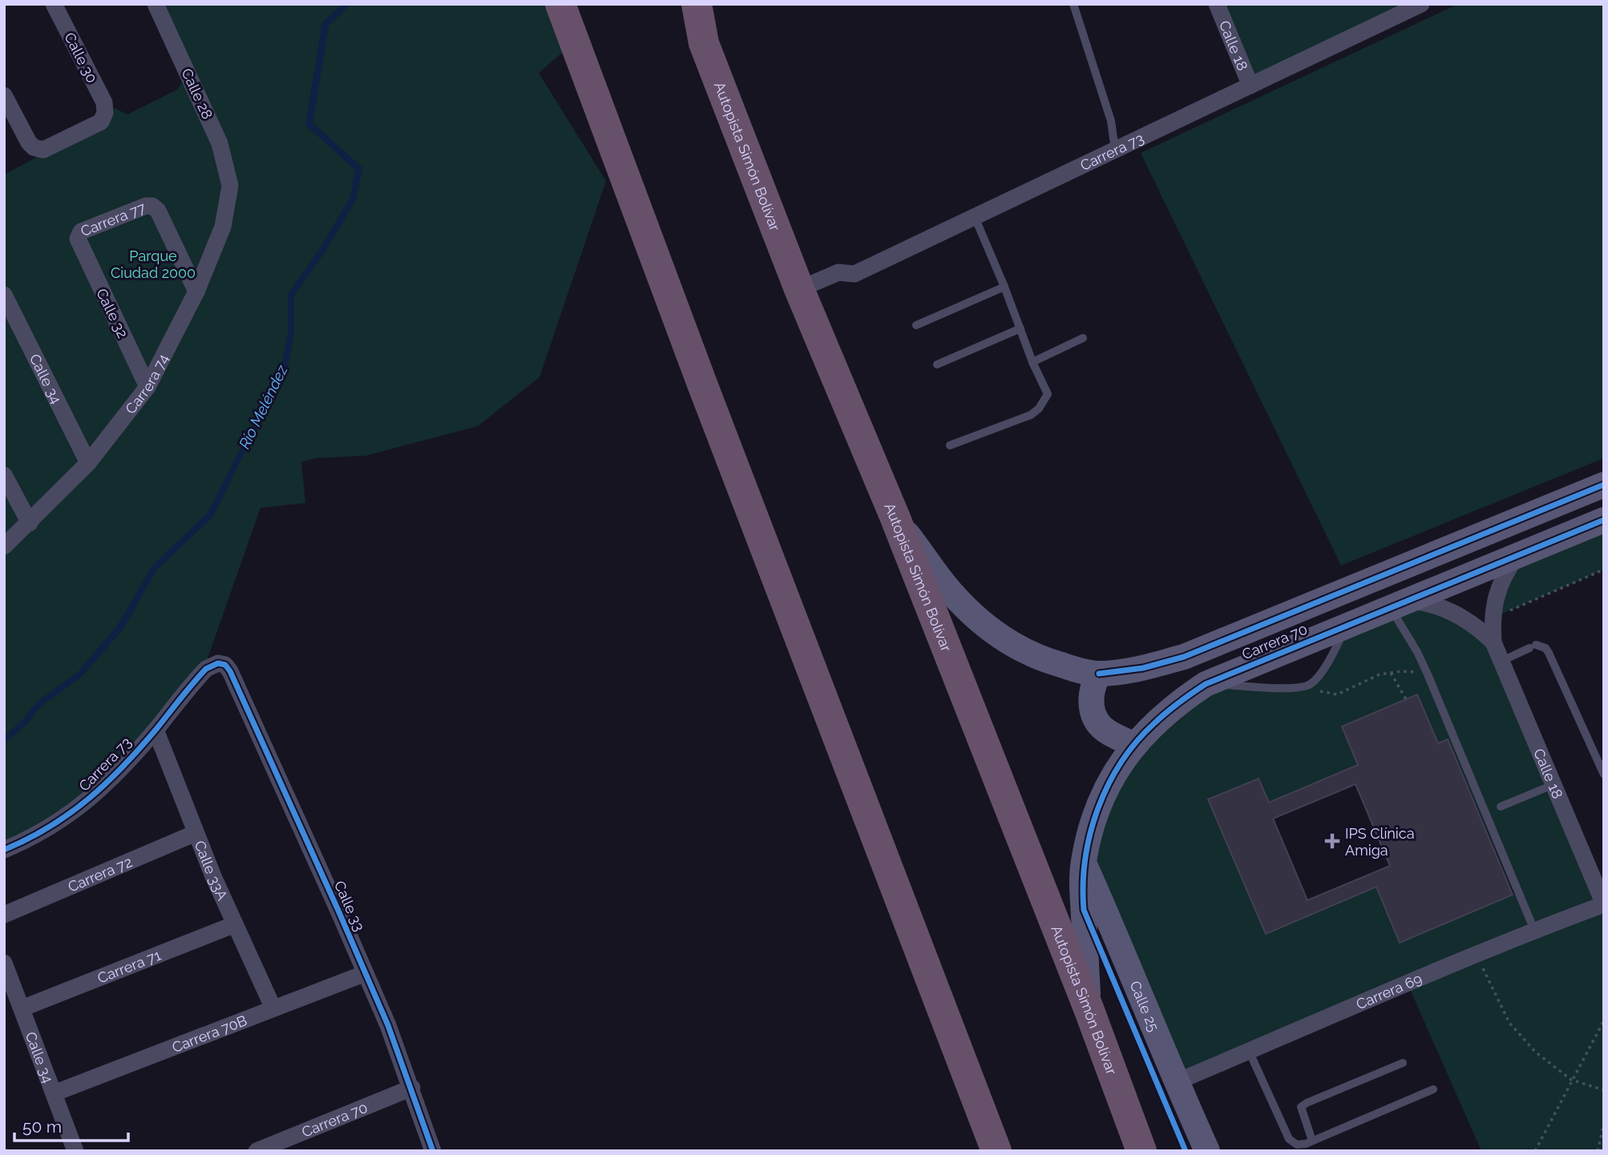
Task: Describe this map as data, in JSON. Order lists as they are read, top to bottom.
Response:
{
  "streets": {
    "highway": ["Autopista Simón Bolívar"],
    "street": [
      "Calle 18",
      "Calle 30",
      "Calle 28",
      "Carrera 73",
      "Carrera 77",
      "Calle 32",
      "Calle 34",
      "Carrera 74",
      "Carrera 70",
      "Calle 33A",
      "Carrera 72",
      "Calle 33",
      "Carrera 71",
      "Carrera 69",
      "Calle 25",
      "Carrera 70B"
    ]
  },
  "crossings": [
    ["Calle 18", "Carrera 73"],
    ["Calle 18", "Carrera 70"],
    ["Calle 18", "Carrera 69"],
    ["Calle 28", "Carrera 74"],
    ["Carrera 73", "Autopista Simón Bolívar"],
    ["Carrera 73", "Calle 33A"],
    ["Carrera 73", "Calle 33"],
    ["Autopista Simón Bolívar", "Carrera 70"],
    ["Carrera 77", "Calle 32"],
    ["Carrera 77", "Carrera 74"],
    ["Calle 32", "Carrera 74"],
    ["Calle 34", "Carrera 74"],
    ["Calle 34", "Carrera 71"],
    ["Calle 34", "Carrera 70B"],
    ["Carrera 70", "Calle 33"],
    ["Carrera 70", "Calle 25"],
    ["Calle 33A", "Carrera 72"],
    ["Calle 33A", "Carrera 71"],
    ["Calle 33A", "Carrera 70B"],
    ["Calle 33", "Carrera 70B"],
    ["Carrera 69", "Calle 25"]
  ],
  "water": ["Río Meléndez"],
  "parks": ["Parque Ciudad 2000"],
  "places": {
    "health": ["IPS Clínica Amiga"]
  },
  "scale_bar": "50 m"
}
